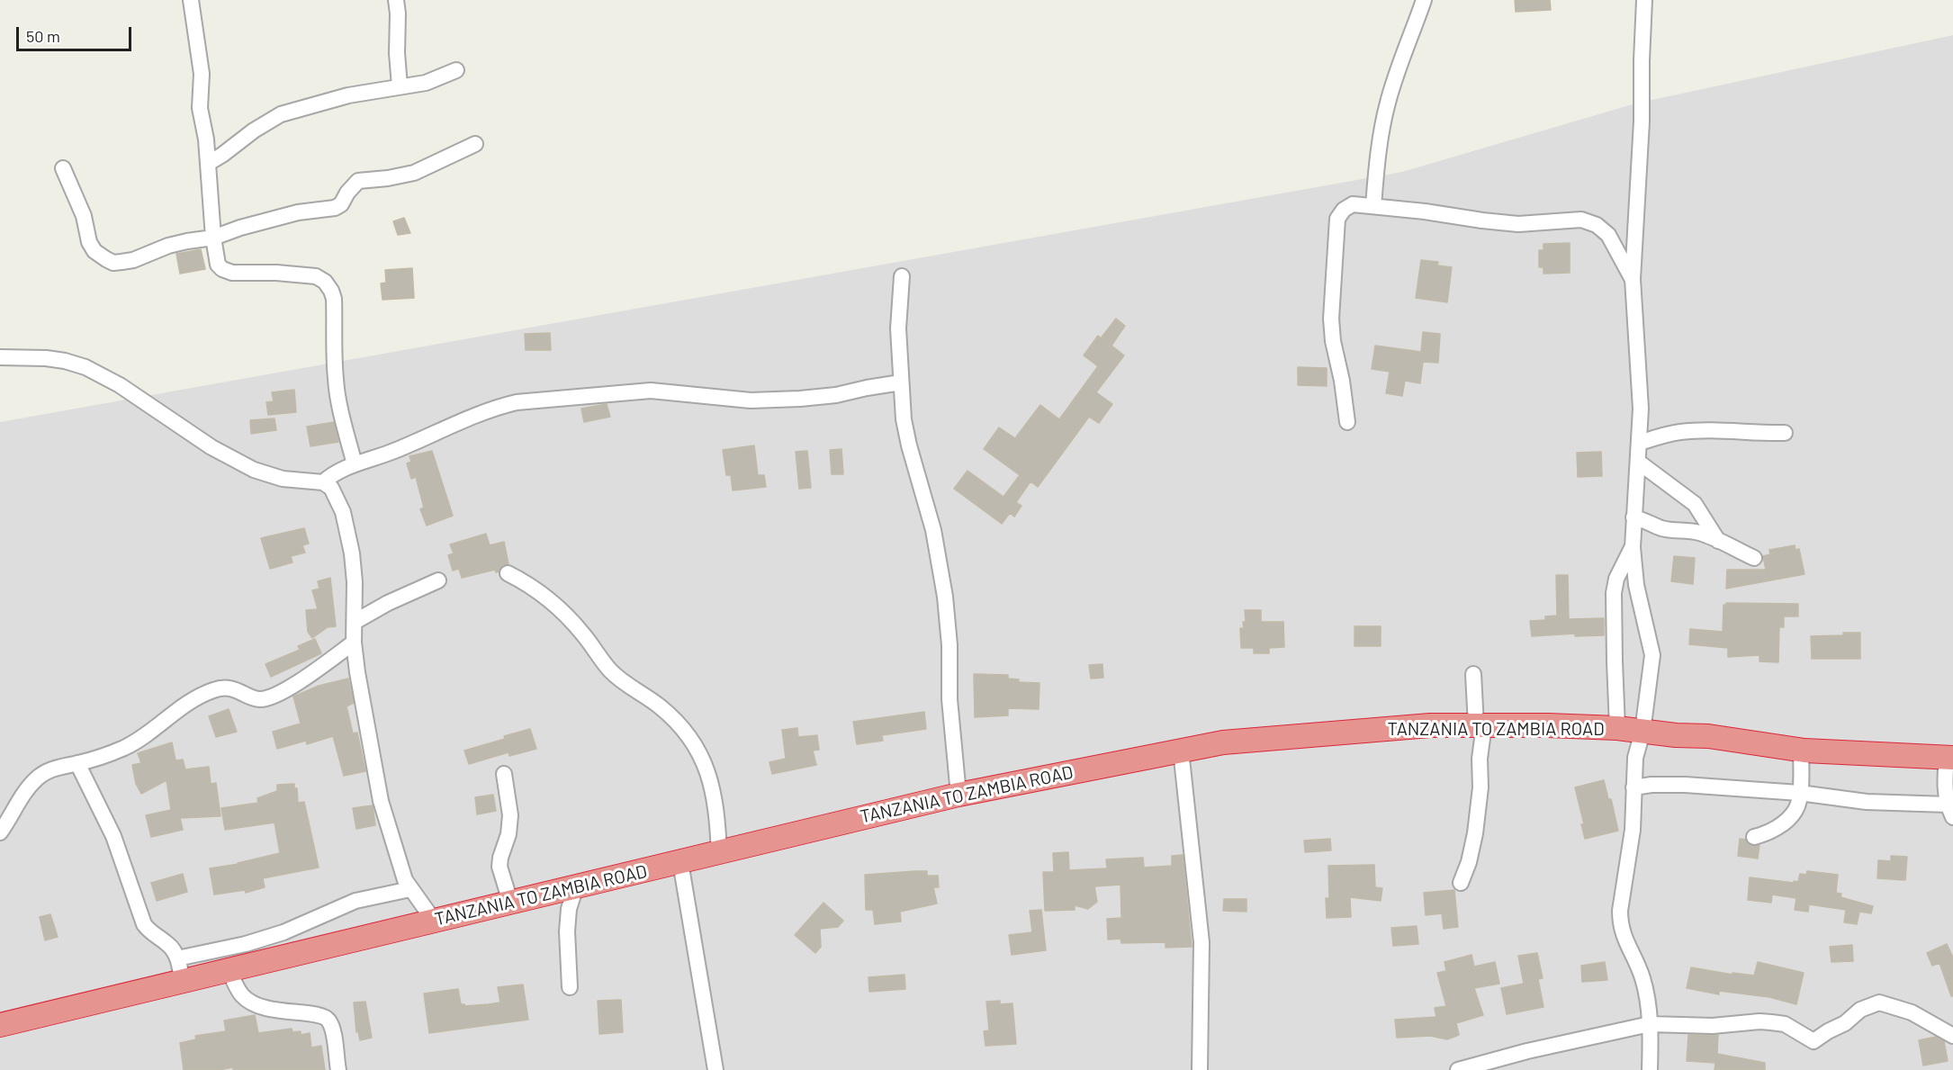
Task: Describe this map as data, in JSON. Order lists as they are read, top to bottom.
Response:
{
  "streets": {
    "highway": ["TANZANIA TO ZAMBIA ROAD"]
  },
  "scale_bar": "50 m"
}
